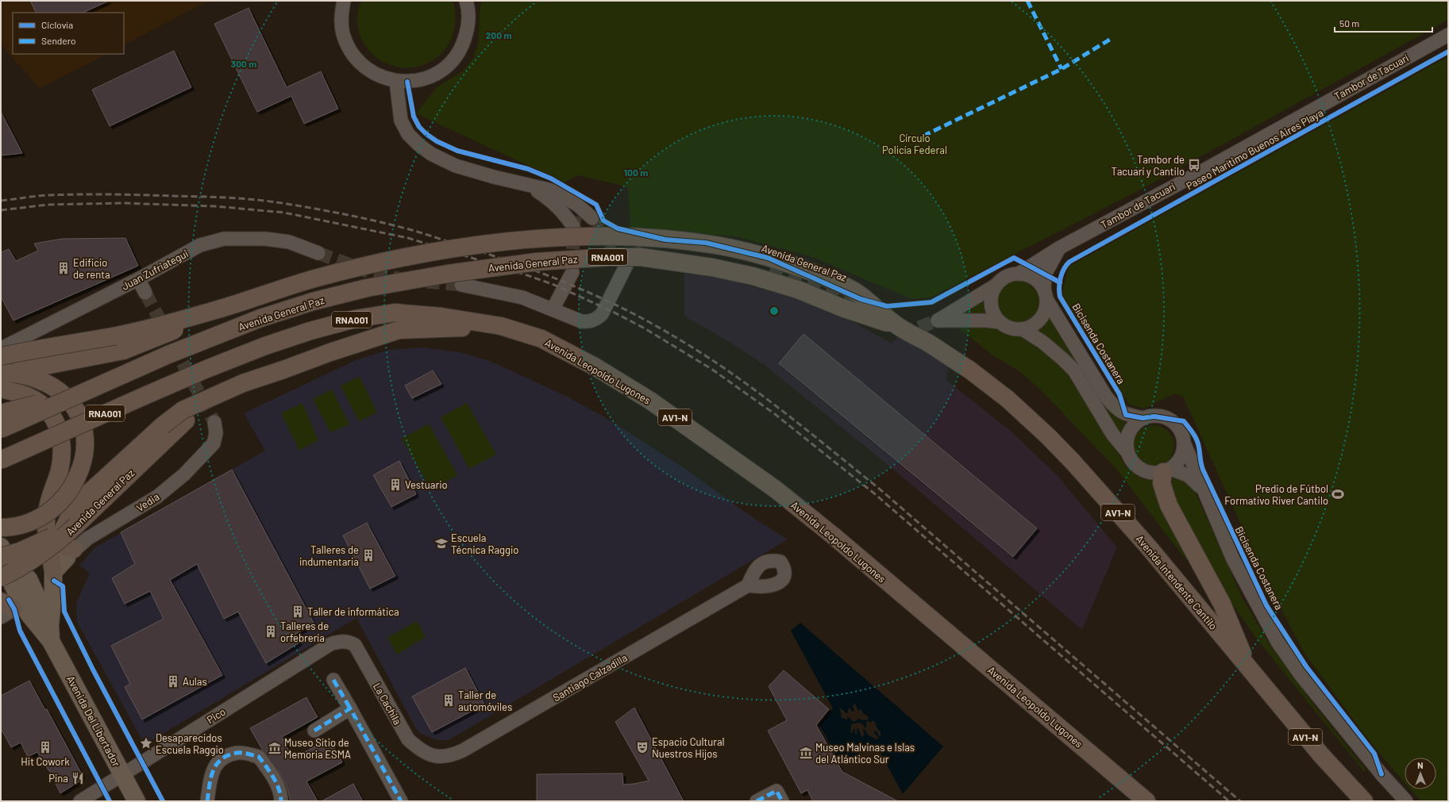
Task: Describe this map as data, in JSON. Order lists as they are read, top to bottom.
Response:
{
  "streets": {
    "highway": [
      "RNA001",
      "Avenida General Paz",
      "Avenida Leopoldo Lugones",
      "AV1-N",
      "Avenida Intendente Cantilo"
    ],
    "main road": ["Avenida Del Libertador"],
    "street": [
      "Tambor de Tacuarí",
      "Juan Zufriategui",
      "Vedia",
      "Santiago Calzadilla",
      "La Cachila",
      "Pico"
    ],
    "cycle path": ["Paseo Marítimo Buenos Aires Playa"]
  },
  "crossings": [
    ["RNA001", "Avenida General Paz"],
    ["RNA001", "Avenida Leopoldo Lugones"],
    ["Avenida General Paz", "Avenida Leopoldo Lugones"],
    ["Avenida General Paz", "Avenida Intendente Cantilo"],
    ["Santiago Calzadilla", "La Cachila"],
    ["La Cachila", "Pico"],
    ["Pico", "Avenida Del Libertador"]
  ],
  "parks": ["Círculo Policía Federal"],
  "places": {
    "bus stop": ["Tambor de Tacuarí y Cantilo"],
    "building": [
      "Edificio de renta",
      "Vestuario",
      "Talleres de indumentaria",
      "Taller de informática",
      "Talleres de orfebrería",
      "Aulas",
      "Taller de automóviles",
      "Hit Cowork"
    ],
    "sports": ["Predio de Fútbol Formativo River Cantilo"],
    "school or university": ["Escuela Técnica Raggio"],
    "place": ["Desaparecidos Escuela Raggio"],
    "theatre": ["Espacio Cultural Nuestros Hijos"],
    "museum": ["Museo Sitio de Memoria ESMA", "Museo Malvinas e Islas del Atlántico Sur"],
    "restaurant": ["Pina"]
  },
  "legend": ["Ciclovía", "Sendero"],
  "scale_bar": "50 m",
  "north": "top",
  "rings": ["200 m", "300 m", "100 m"]
}
